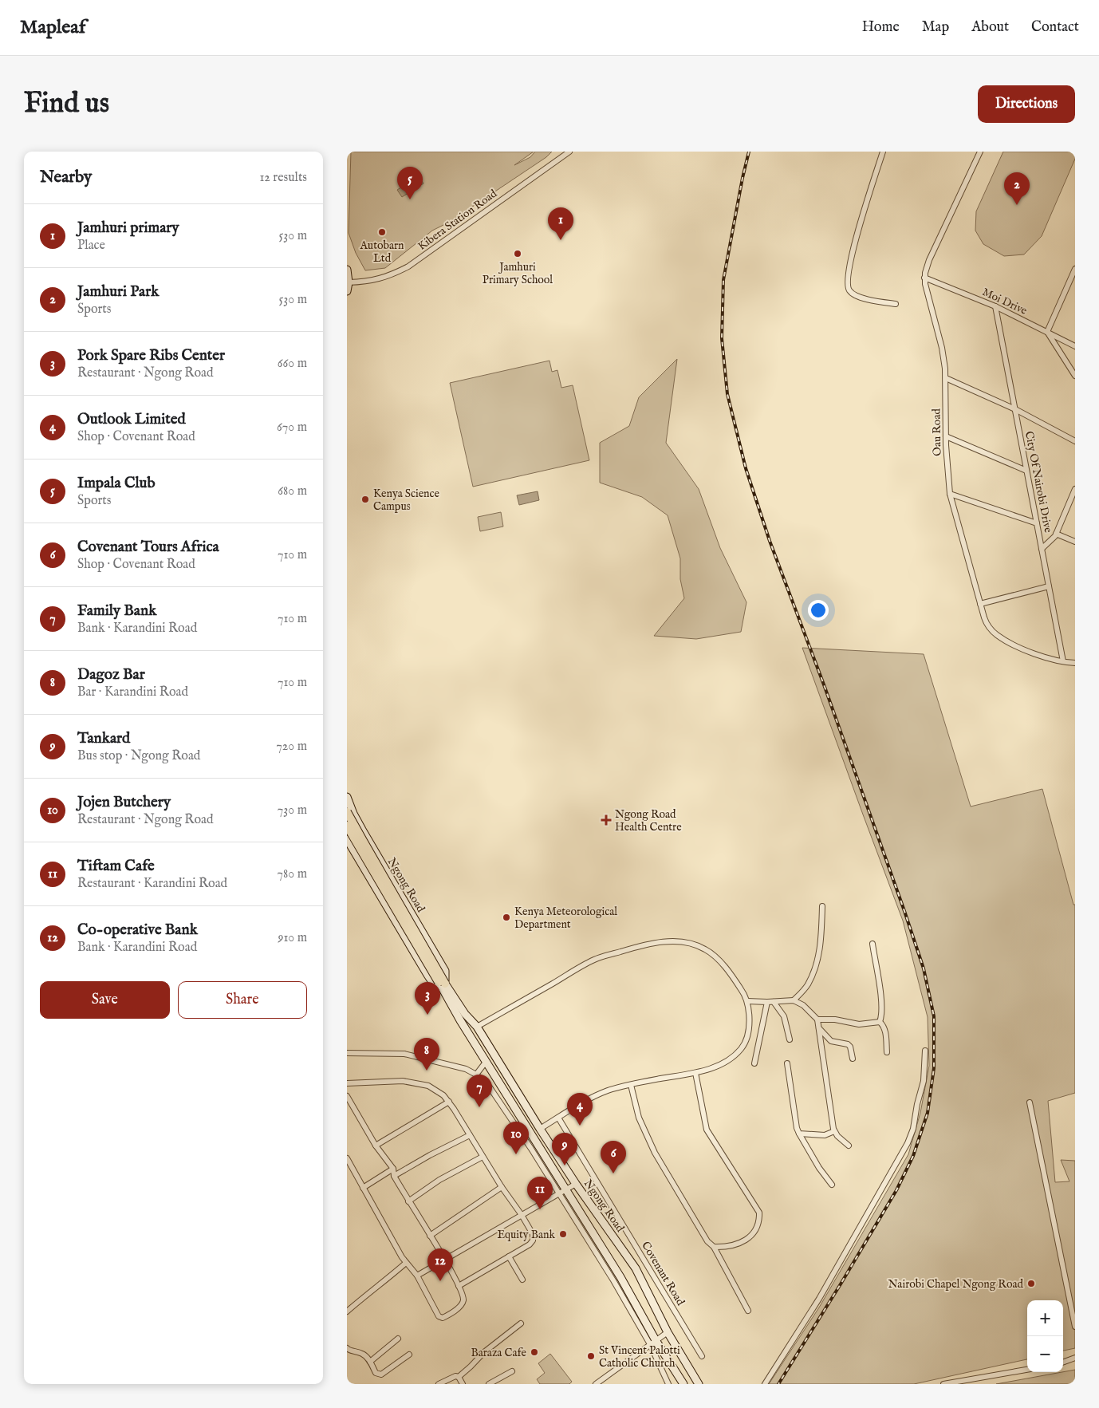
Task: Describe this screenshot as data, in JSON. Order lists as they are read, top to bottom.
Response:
{
  "streets": {
    "main road": ["Ngong Road"],
    "street": [
      "Kibera Station Road",
      "Moi Drive",
      "Oau Road",
      "City Of Nairobi Drive",
      "Covenant Road"
    ]
  },
  "crossings": [
    ["Moi Drive", "Oau Road"],
    ["Moi Drive", "City Of Nairobi Drive"],
    ["Oau Road", "City Of Nairobi Drive"]
  ],
  "places": {
    "other": [
      "Autobarn Ltd",
      "Jamhuri Primary School",
      "Kenya Science Campus",
      "Kenya Meteorological Department",
      "Equity Bank",
      "Nairobi Chapel Ngong Road",
      "Baraza Cafe",
      "St Vincent Palotti Catholic Church"
    ],
    "health": ["Ngong Road Health Centre"]
  },
  "page": {
    "header": "Mapleaf",
    "nav": [
      "Home",
      "Map",
      "About",
      "Contact"
    ],
    "buttons": [
      "Directions",
      ["Save", "Share"]
    ],
    "title": "Find us",
    "heading": ["Nearby", "12 results"],
    "pins": [
      "5",
      "2",
      "1",
      "3",
      "8",
      "7",
      "4",
      "10",
      "9",
      "6",
      "11",
      "12"
    ],
    "list": [
      {
        "mark": "1",
        "name": "Jamhuri primary",
        "note": "Place",
        "value": "530 m"
      },
      {
        "mark": "2",
        "name": "Jamhuri Park",
        "note": "Sports",
        "value": "530 m"
      },
      {
        "mark": "3",
        "name": "Pork Spare Ribs Center",
        "note": "Restaurant · Ngong Road",
        "value": "660 m"
      },
      {
        "mark": "4",
        "name": "Outlook Limited",
        "note": "Shop · Covenant Road",
        "value": "670 m"
      },
      {
        "mark": "5",
        "name": "Impala Club",
        "note": "Sports",
        "value": "680 m"
      },
      {
        "mark": "6",
        "name": "Covenant Tours Africa",
        "note": "Shop · Covenant Road",
        "value": "710 m"
      },
      {
        "mark": "7",
        "name": "Family Bank",
        "note": "Bank · Karandini Road",
        "value": "710 m"
      },
      {
        "mark": "8",
        "name": "Dagoz Bar",
        "note": "Bar · Karandini Road",
        "value": "710 m"
      },
      {
        "mark": "9",
        "name": "Tankard",
        "note": "Bus stop · Ngong Road",
        "value": "720 m"
      },
      {
        "mark": "10",
        "name": "Jojen Butchery",
        "note": "Restaurant · Ngong Road",
        "value": "730 m"
      },
      {
        "mark": "11",
        "name": "Tiftam Cafe",
        "note": "Restaurant · Karandini Road",
        "value": "780 m"
      },
      {
        "mark": "12",
        "name": "Co-operative Bank",
        "note": "Bank · Karandini Road",
        "value": "910 m"
      }
    ],
    "map_buttons": ["+", "−"]
  }
}
